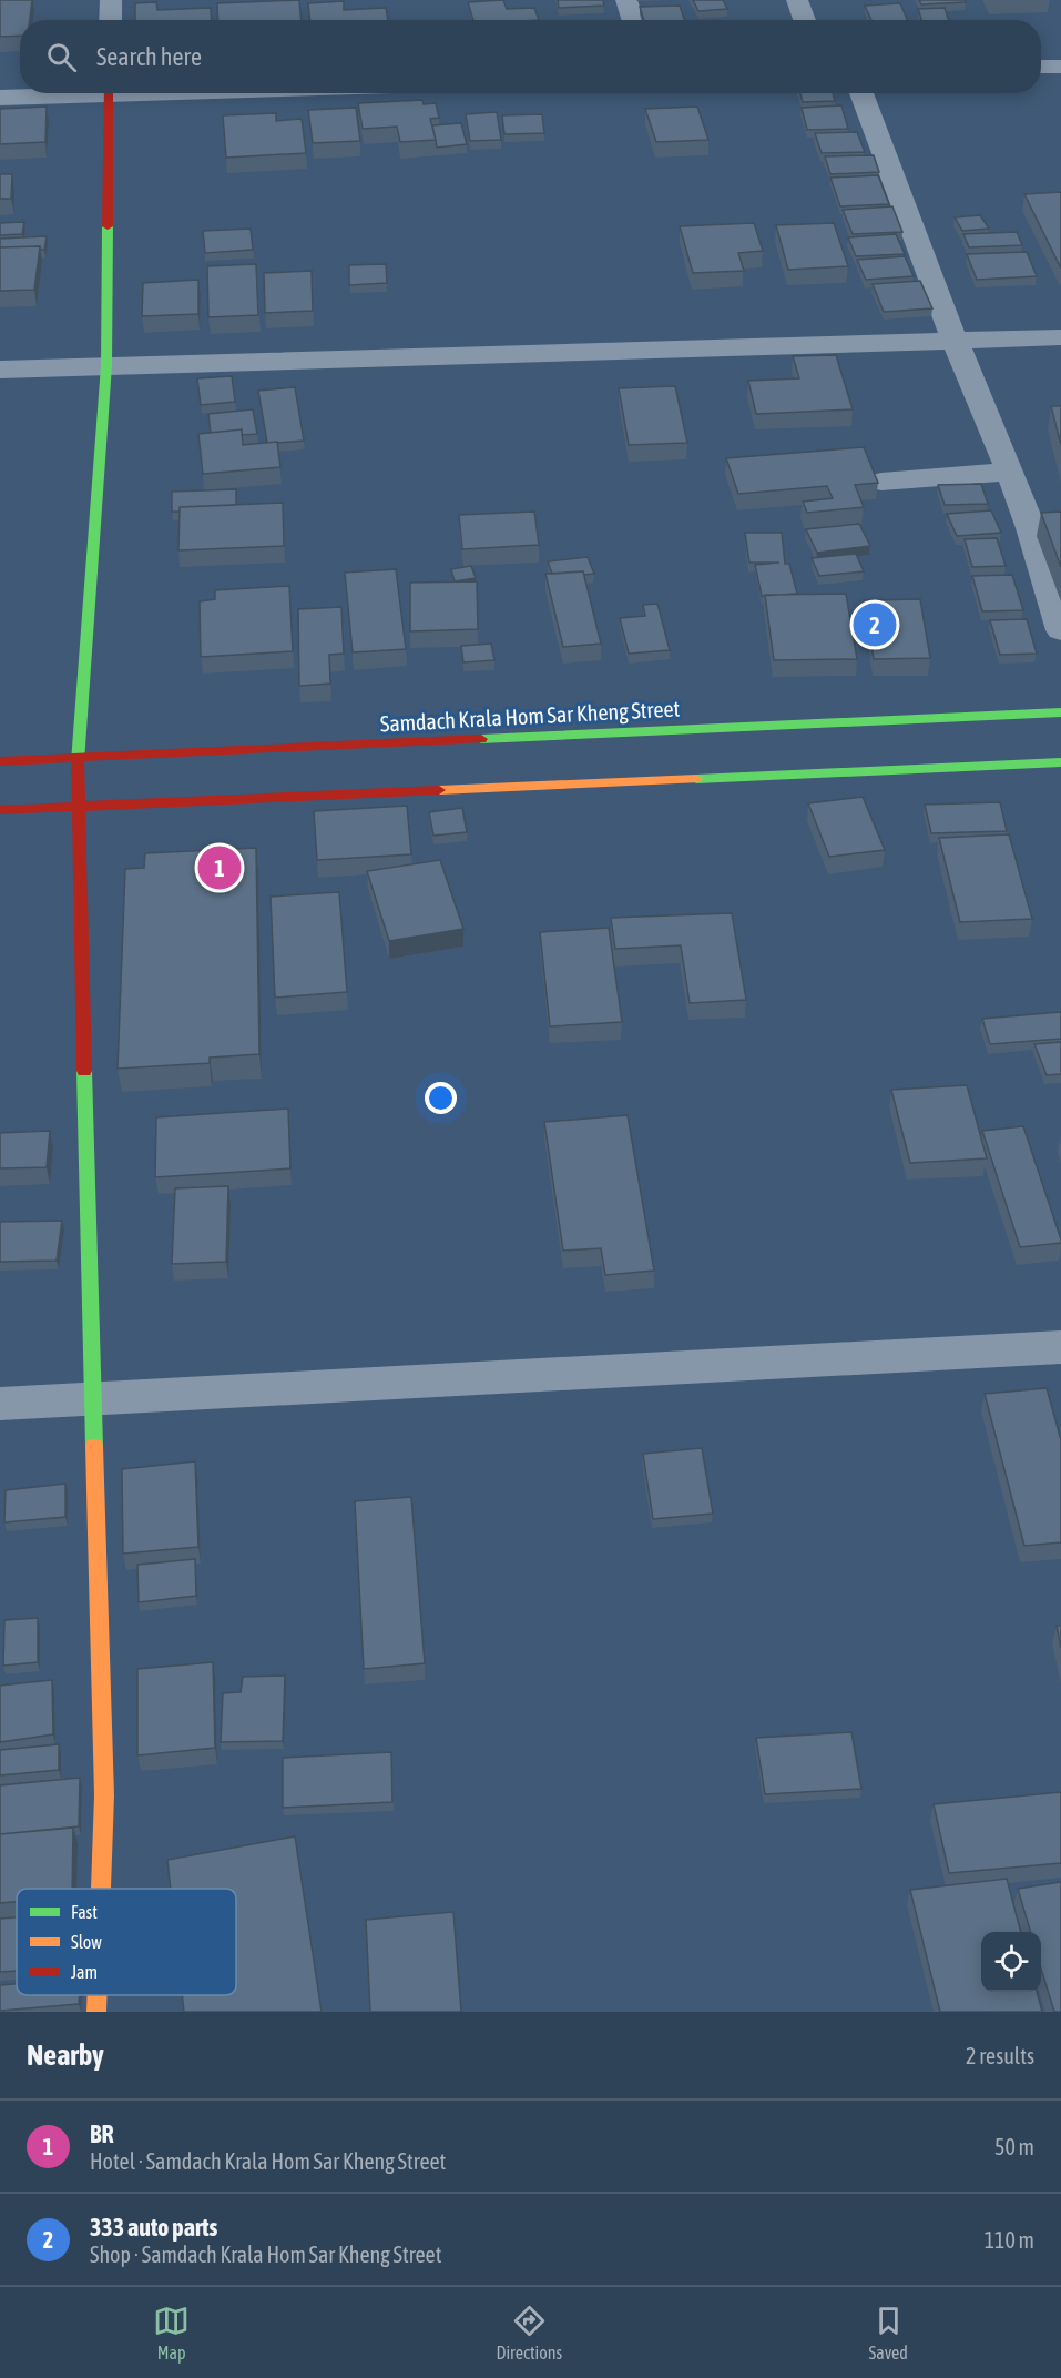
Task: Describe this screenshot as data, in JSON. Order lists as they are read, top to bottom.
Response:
{
  "streets": {
    "street": ["Samdach Krala Hom Sar Kheng Street"]
  },
  "legend": ["Fast", "Slow", "Jam"],
  "page": {
    "search": "Search here",
    "pins": ["2", "1"],
    "heading": ["Nearby", "2 results"],
    "list": [
      {
        "mark": "1",
        "name": "BR",
        "note": "Hotel · Samdach Krala Hom Sar Kheng Street",
        "value": "50 m"
      },
      {
        "mark": "2",
        "name": "333 auto parts",
        "note": "Shop · Samdach Krala Hom Sar Kheng Street",
        "value": "110 m"
      }
    ],
    "nav": ["Map", "Directions", "Saved"]
  }
}
